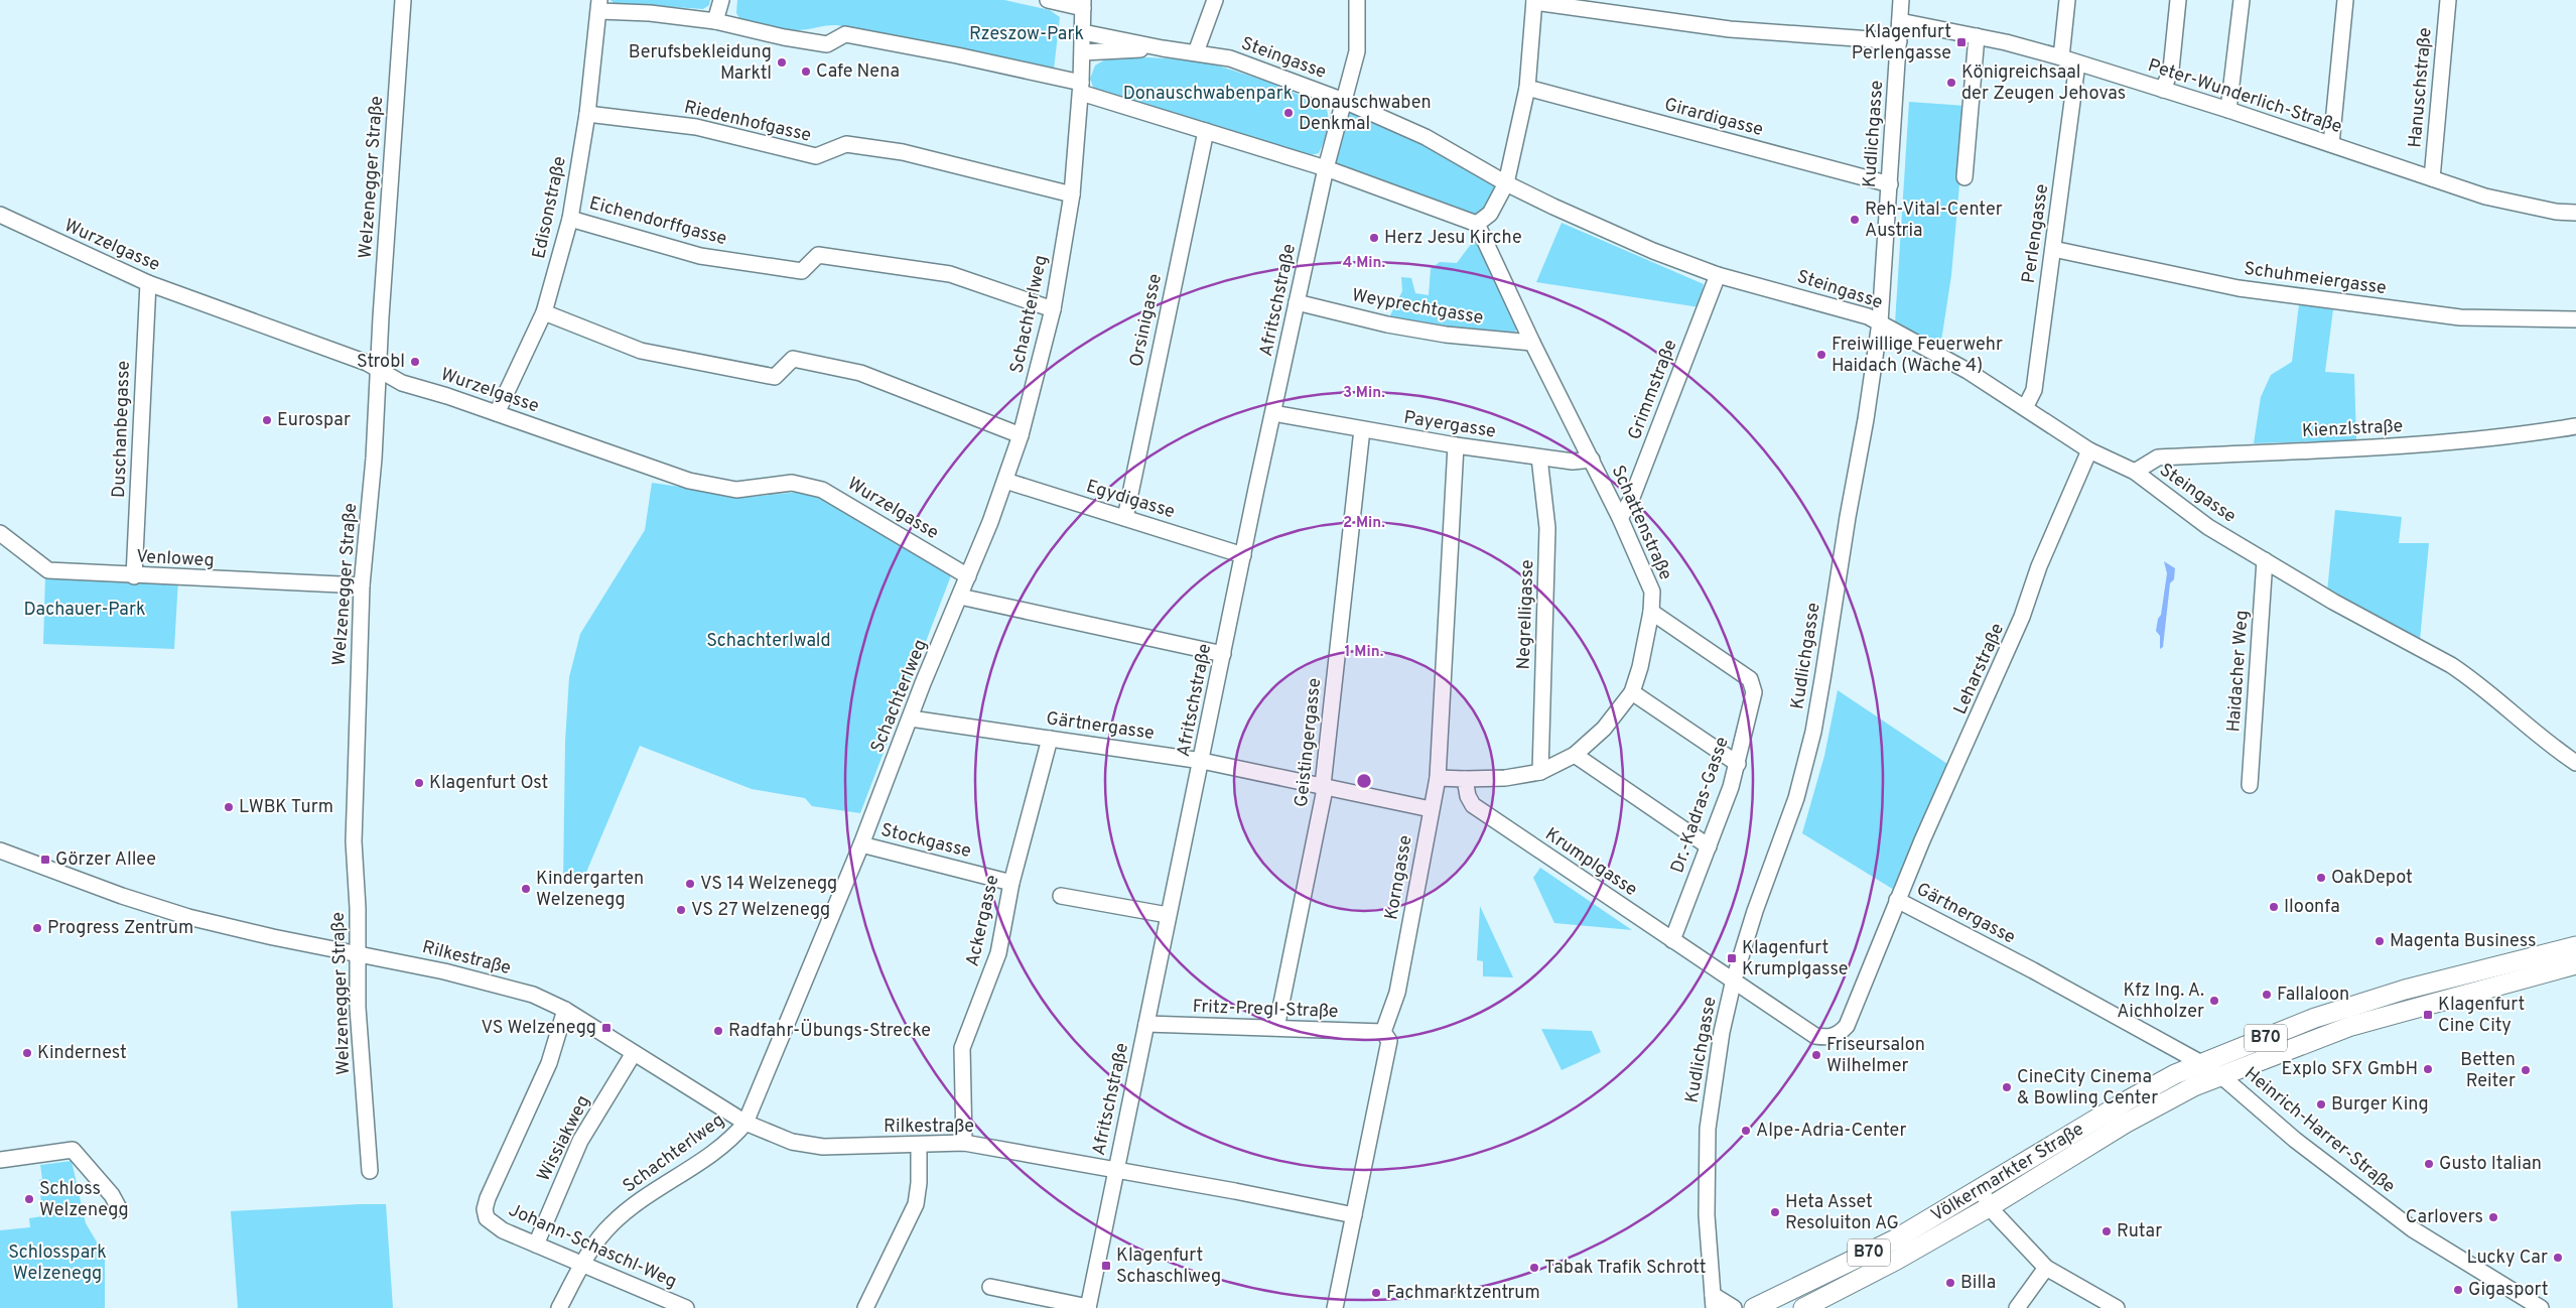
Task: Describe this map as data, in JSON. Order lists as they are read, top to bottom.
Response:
{
  "streets": {
    "main road": ["B70", "Völkermarkter Straße"],
    "street": [
      "Steingasse",
      "Hanuschstraße",
      "Peter-Wunderlich-Straße",
      "Girardigasse",
      "Riedenhofgasse",
      "Kudlichgasse",
      "Welzenegger Straße",
      "Edisonstraße",
      "Eichendorffgasse",
      "Perlengasse",
      "Wurzelgasse",
      "Schuhmeiergasse",
      "Afritschstraße",
      "Weyprechtgasse",
      "Schachterlweg",
      "Orsinigasse",
      "Grimmstraße",
      "Payergasse",
      "Duschanbegasse",
      "Kienzlstraße",
      "Egydigasse",
      "Schattenstraße",
      "Venloweg",
      "Negrelligasse",
      "Leharstraße",
      "Haidacher Weg",
      "Gärtnergasse",
      "Geistingergasse",
      "Dr.-Kadras-Gasse",
      "Stockgasse",
      "Krumplgasse",
      "Korngasse",
      "Ackergasse",
      "Rilkestraße",
      "Fritz-Pregl-Straße",
      "Heinrich-Harrer-Straße",
      "Wissiakweg",
      "Johann-Schaschl-Weg"
    ]
  },
  "crossings": [
    ["Steingasse", "Kudlichgasse"],
    ["Steingasse", "Perlengasse"],
    ["Steingasse", "Afritschstraße"],
    ["Steingasse", "Schachterlweg"],
    ["Steingasse", "Grimmstraße"],
    ["Steingasse", "Kienzlstraße"],
    ["Steingasse", "Leharstraße"],
    ["Steingasse", "Haidacher Weg"],
    ["Hanuschstraße", "Peter-Wunderlich-Straße"],
    ["Peter-Wunderlich-Straße", "Kudlichgasse"],
    ["Peter-Wunderlich-Straße", "Perlengasse"],
    ["Girardigasse", "Kudlichgasse"],
    ["Riedenhofgasse", "Edisonstraße"],
    ["Riedenhofgasse", "Schachterlweg"],
    ["Kudlichgasse", "Gärtnergasse"],
    ["Kudlichgasse", "Krumplgasse"],
    ["Welzenegger Straße", "Wurzelgasse"],
    ["Welzenegger Straße", "Venloweg"],
    ["Welzenegger Straße", "Rilkestraße"],
    ["Edisonstraße", "Eichendorffgasse"],
    ["Edisonstraße", "Wurzelgasse"],
    ["Eichendorffgasse", "Schachterlweg"],
    ["Perlengasse", "Schuhmeiergasse"],
    ["Wurzelgasse", "Schachterlweg"],
    ["Wurzelgasse", "Duschanbegasse"],
    ["Afritschstraße", "Weyprechtgasse"],
    ["Afritschstraße", "Payergasse"],
    ["Afritschstraße", "Egydigasse"],
    ["Afritschstraße", "Gärtnergasse"],
    ["Afritschstraße", "Rilkestraße"],
    ["Afritschstraße", "Fritz-Pregl-Straße"],
    ["Weyprechtgasse", "Schattenstraße"],
    ["Schachterlweg", "Egydigasse"],
    ["Schachterlweg", "Gärtnergasse"],
    ["Schachterlweg", "Stockgasse"],
    ["Schachterlweg", "Rilkestraße"],
    ["Schachterlweg", "Johann-Schaschl-Weg"],
    ["Orsinigasse", "Egydigasse"],
    ["Grimmstraße", "Schattenstraße"],
    ["Payergasse", "Schattenstraße"],
    ["Payergasse", "Negrelligasse"],
    ["Payergasse", "Geistingergasse"],
    ["Payergasse", "Korngasse"],
    ["Duschanbegasse", "Venloweg"],
    ["Schattenstraße", "Negrelligasse"],
    ["Schattenstraße", "Dr.-Kadras-Gasse"],
    ["Schattenstraße", "Krumplgasse"],
    ["Leharstraße", "Gärtnergasse"],
    ["Gärtnergasse", "Geistingergasse"],
    ["Gärtnergasse", "Krumplgasse"],
    ["Gärtnergasse", "Korngasse"],
    ["Gärtnergasse", "Ackergasse"],
    ["Gärtnergasse", "Heinrich-Harrer-Straße"],
    ["Gärtnergasse", "Völkermarkter Straße"],
    ["Geistingergasse", "Fritz-Pregl-Straße"],
    ["Dr.-Kadras-Gasse", "Krumplgasse"],
    ["Stockgasse", "Ackergasse"],
    ["Korngasse", "Rilkestraße"],
    ["Korngasse", "Fritz-Pregl-Straße"],
    ["Ackergasse", "Rilkestraße"],
    ["Rilkestraße", "Wissiakweg"],
    ["Rilkestraße", "Johann-Schaschl-Weg"],
    ["Heinrich-Harrer-Straße", "Völkermarkter Straße"],
    ["Wissiakweg", "Johann-Schaschl-Weg"]
  ],
  "parks": [
    "Rzeszow-Park",
    "Donauschwabenpark",
    "Dachauer-Park",
    "Schachterlwald",
    "Schlosspark Welzenegg"
  ],
  "places": {
    "transit": [
      "Klagenfurt Perlengasse",
      "Görzer Allee",
      "Klagenfurt Krumplgasse",
      "Klagenfurt Cine City",
      "VS Welzenegg",
      "Klagenfurt Schaschlweg"
    ],
    "other": [
      "Berufsbekleidung Marktl",
      "Cafe Nena",
      "Königreichsaal der Zeugen Jehovas",
      "Donauschwaben Denkmal",
      "Reh-Vital-Center Austria",
      "Herz Jesu Kirche",
      "Freiwillige Feuerwehr Haidach (Wache 4)",
      "Strobl",
      "Eurospar",
      "Klagenfurt Ost",
      "LWBK Turm",
      "OakDepot",
      "VS 14 Welzenegg",
      "Kindergarten Welzenegg",
      "Iloonfa",
      "VS 27 Welzenegg",
      "Progress Zentrum",
      "Magenta Business",
      "Fallaloon",
      "Kfz Ing. A. Aichholzer",
      "Radfahr-Übungs-Strecke",
      "Kindernest",
      "Friseursalon Wilhelmer",
      "Explo SFX GmbH",
      "Betten Reiter",
      "CineCity Cinema & Bowling Center",
      "Burger King",
      "Alpe-Adria-Center",
      "Gusto Italian",
      "Schloss Welzenegg",
      "Heta Asset Resoluiton AG",
      "Carlovers",
      "Rutar",
      "Lucky Car",
      "Tabak Trafik Schrott",
      "Billa",
      "Gigasport",
      "Fachmarktzentrum"
    ]
  },
  "rings": [
    "4 Min.",
    "3 Min.",
    "2 Min.",
    "1 Min."
  ]
}
